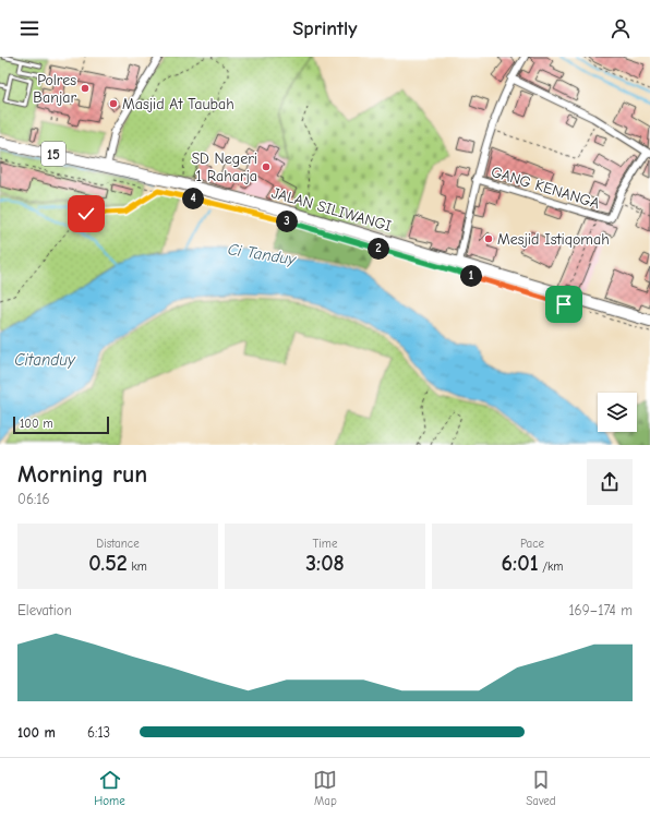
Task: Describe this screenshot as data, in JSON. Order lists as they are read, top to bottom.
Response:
{
  "streets": {
    "highway": ["15", "JALAN SILIWANGI"],
    "street": ["GANG KENANGA"]
  },
  "water": ["Ci Tanduy", "Citanduy"],
  "places": [
    "Polres Banjar",
    "Masjid At Taubah",
    "SD Negeri 1 Raharja",
    "Mesjid Istiqomah"
  ],
  "scale_bar": "100 m",
  "page": {
    "header": "Sprintly",
    "pins": [
      "4",
      "3",
      "2",
      "1"
    ],
    "scale": "100 m",
    "heading": ["Morning run", "06:16"],
    "stats": [
      ["Distance", "0.52 km"],
      ["Time", "3:08"],
      ["Pace", "6:01 /km"]
    ],
    "chart": ["Elevation", "169–174 m"],
    "list": [
      {
        "name": "100 m",
        "note": "6:13"
      }
    ],
    "tabs": ["Home", "Map", "Saved"]
  }
}
